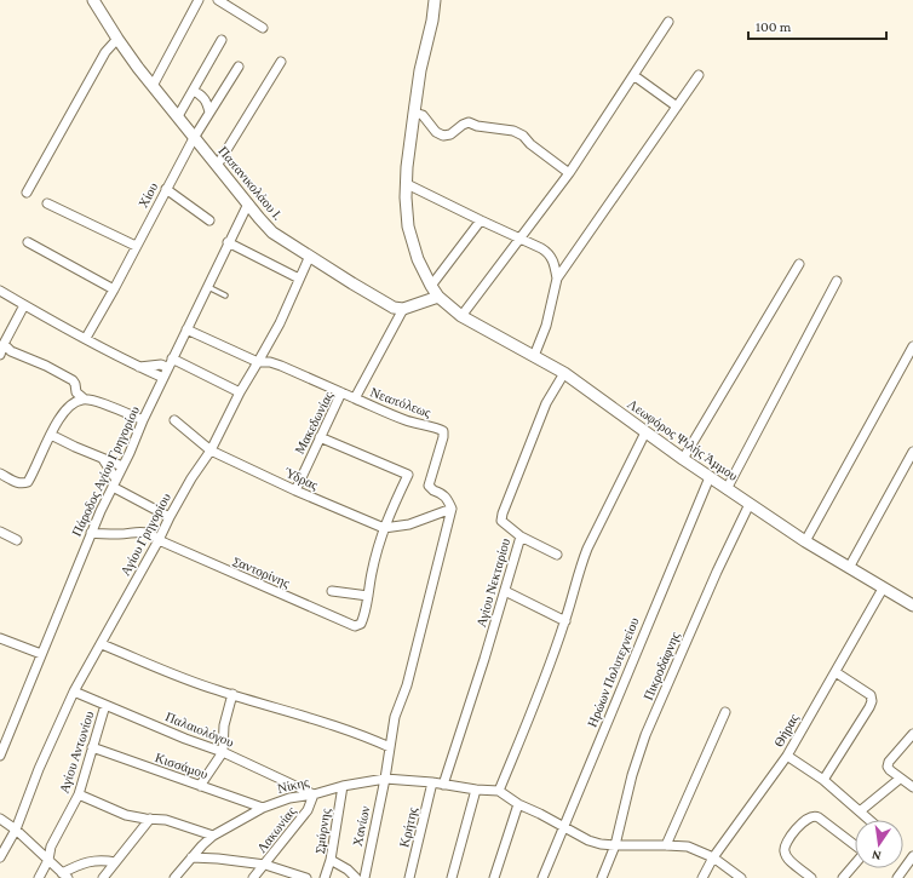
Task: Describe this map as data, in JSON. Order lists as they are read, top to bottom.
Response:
{
  "streets": {
    "street": [
      "Παπανικολάου Ι.",
      "Χίου",
      "Νεαπόλεως",
      "Μακεδωνίας",
      "Λεωφόρος Ψιλής Άμμου",
      "Πάροδος Αγίου Γρηγορίου",
      "Ύδρας",
      "Αγίου Γρηγορίου",
      "Σαντορίνης",
      "Αγίου Νεκταρίου",
      "Πικροδάφνης",
      "Ηρώων Πολυτεχνείου",
      "Παλαιολόγου",
      "Θήρας",
      "Αγίου Αντωνίου",
      "Κισσάμου",
      "Νίκης",
      "Χανίων",
      "Κρήτης",
      "Λακωνίας",
      "Σμύρνης"
    ]
  },
  "crossings": [
    ["Παπανικολάου Ι.", "Χίου"],
    ["Παπανικολάου Ι.", "Μακεδωνίας"],
    ["Παπανικολάου Ι.", "Πάροδος Αγίου Γρηγορίου"],
    ["Παπανικολάου Ι.", "Αγίου Γρηγορίου"],
    ["Νεαπόλεως", "Μακεδωνίας"],
    ["Νεαπόλεως", "Χανίων"],
    ["Μακεδωνίας", "Ύδρας"],
    ["Λεωφόρος Ψιλής Άμμου", "Αγίου Νεκταρίου"],
    ["Λεωφόρος Ψιλής Άμμου", "Πικροδάφνης"],
    ["Λεωφόρος Ψιλής Άμμου", "Ηρώων Πολυτεχνείου"],
    ["Λεωφόρος Ψιλής Άμμου", "Θήρας"],
    ["Πάροδος Αγίου Γρηγορίου", "Σαντορίνης"],
    ["Ύδρας", "Αγίου Γρηγορίου"],
    ["Αγίου Γρηγορίου", "Σαντορίνης"],
    ["Αγίου Γρηγορίου", "Παλαιολόγου"],
    ["Αγίου Νεκταρίου", "Νίκης"],
    ["Παλαιολόγου", "Αγίου Αντωνίου"],
    ["Παλαιολόγου", "Νίκης"],
    ["Παλαιολόγου", "Λακωνίας"],
    ["Αγίου Αντωνίου", "Κισσάμου"],
    ["Κισσάμου", "Νίκης"],
    ["Νίκης", "Χανίων"],
    ["Νίκης", "Κρήτης"],
    ["Νίκης", "Λακωνίας"],
    ["Νίκης", "Σμύρνης"]
  ],
  "scale_bar": "100 m",
  "north": "bottom"
}
